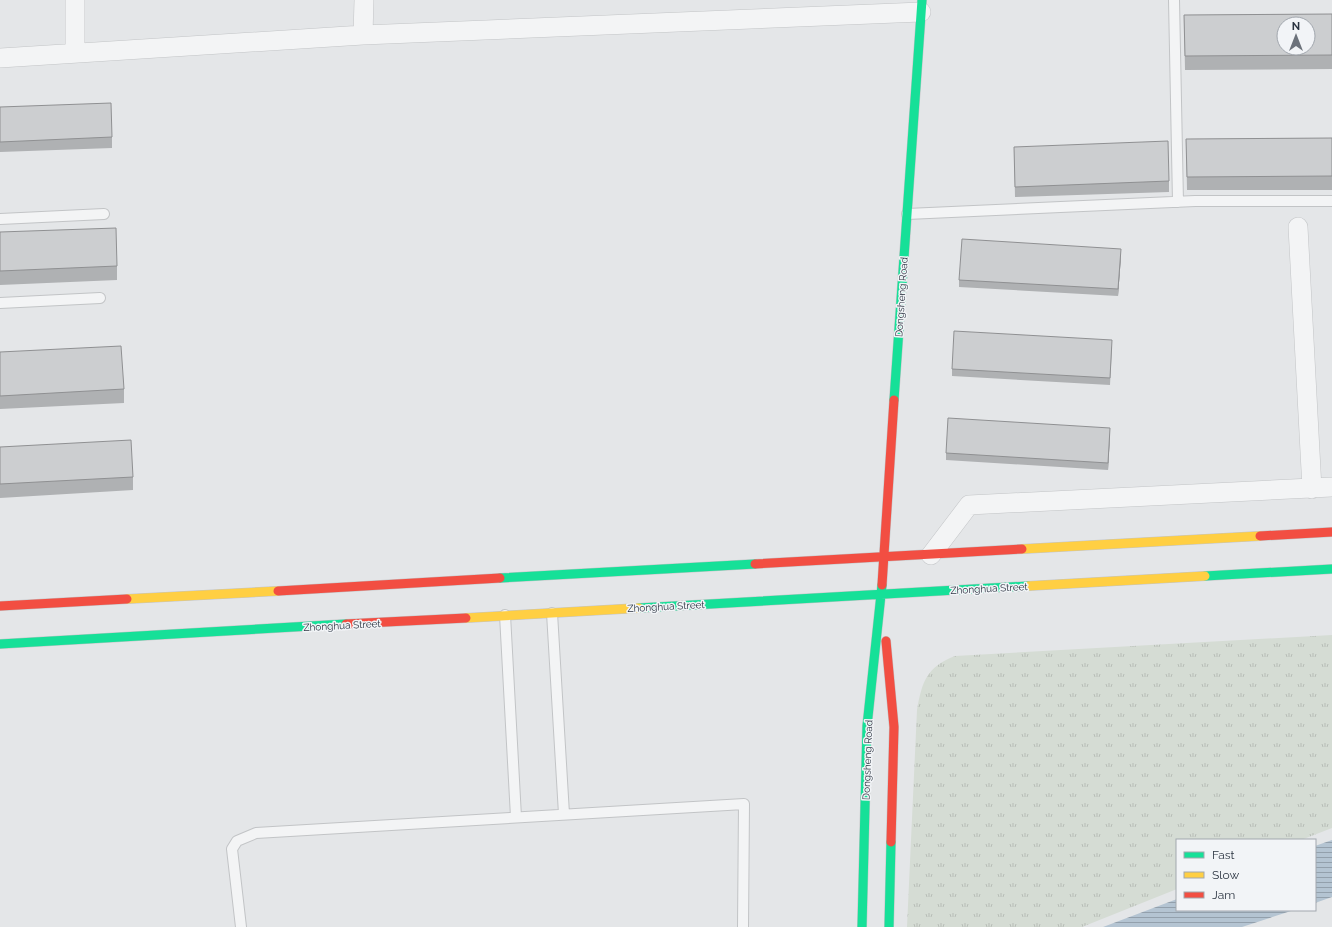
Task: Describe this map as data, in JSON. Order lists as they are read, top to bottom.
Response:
{
  "streets": {
    "main road": ["Dongsheng Road", "Zhonghua Street"]
  },
  "crossings": [
    ["Dongsheng Road", "Zhonghua Street"]
  ],
  "legend": ["Fast", "Slow", "Jam"],
  "north": "top"
}
